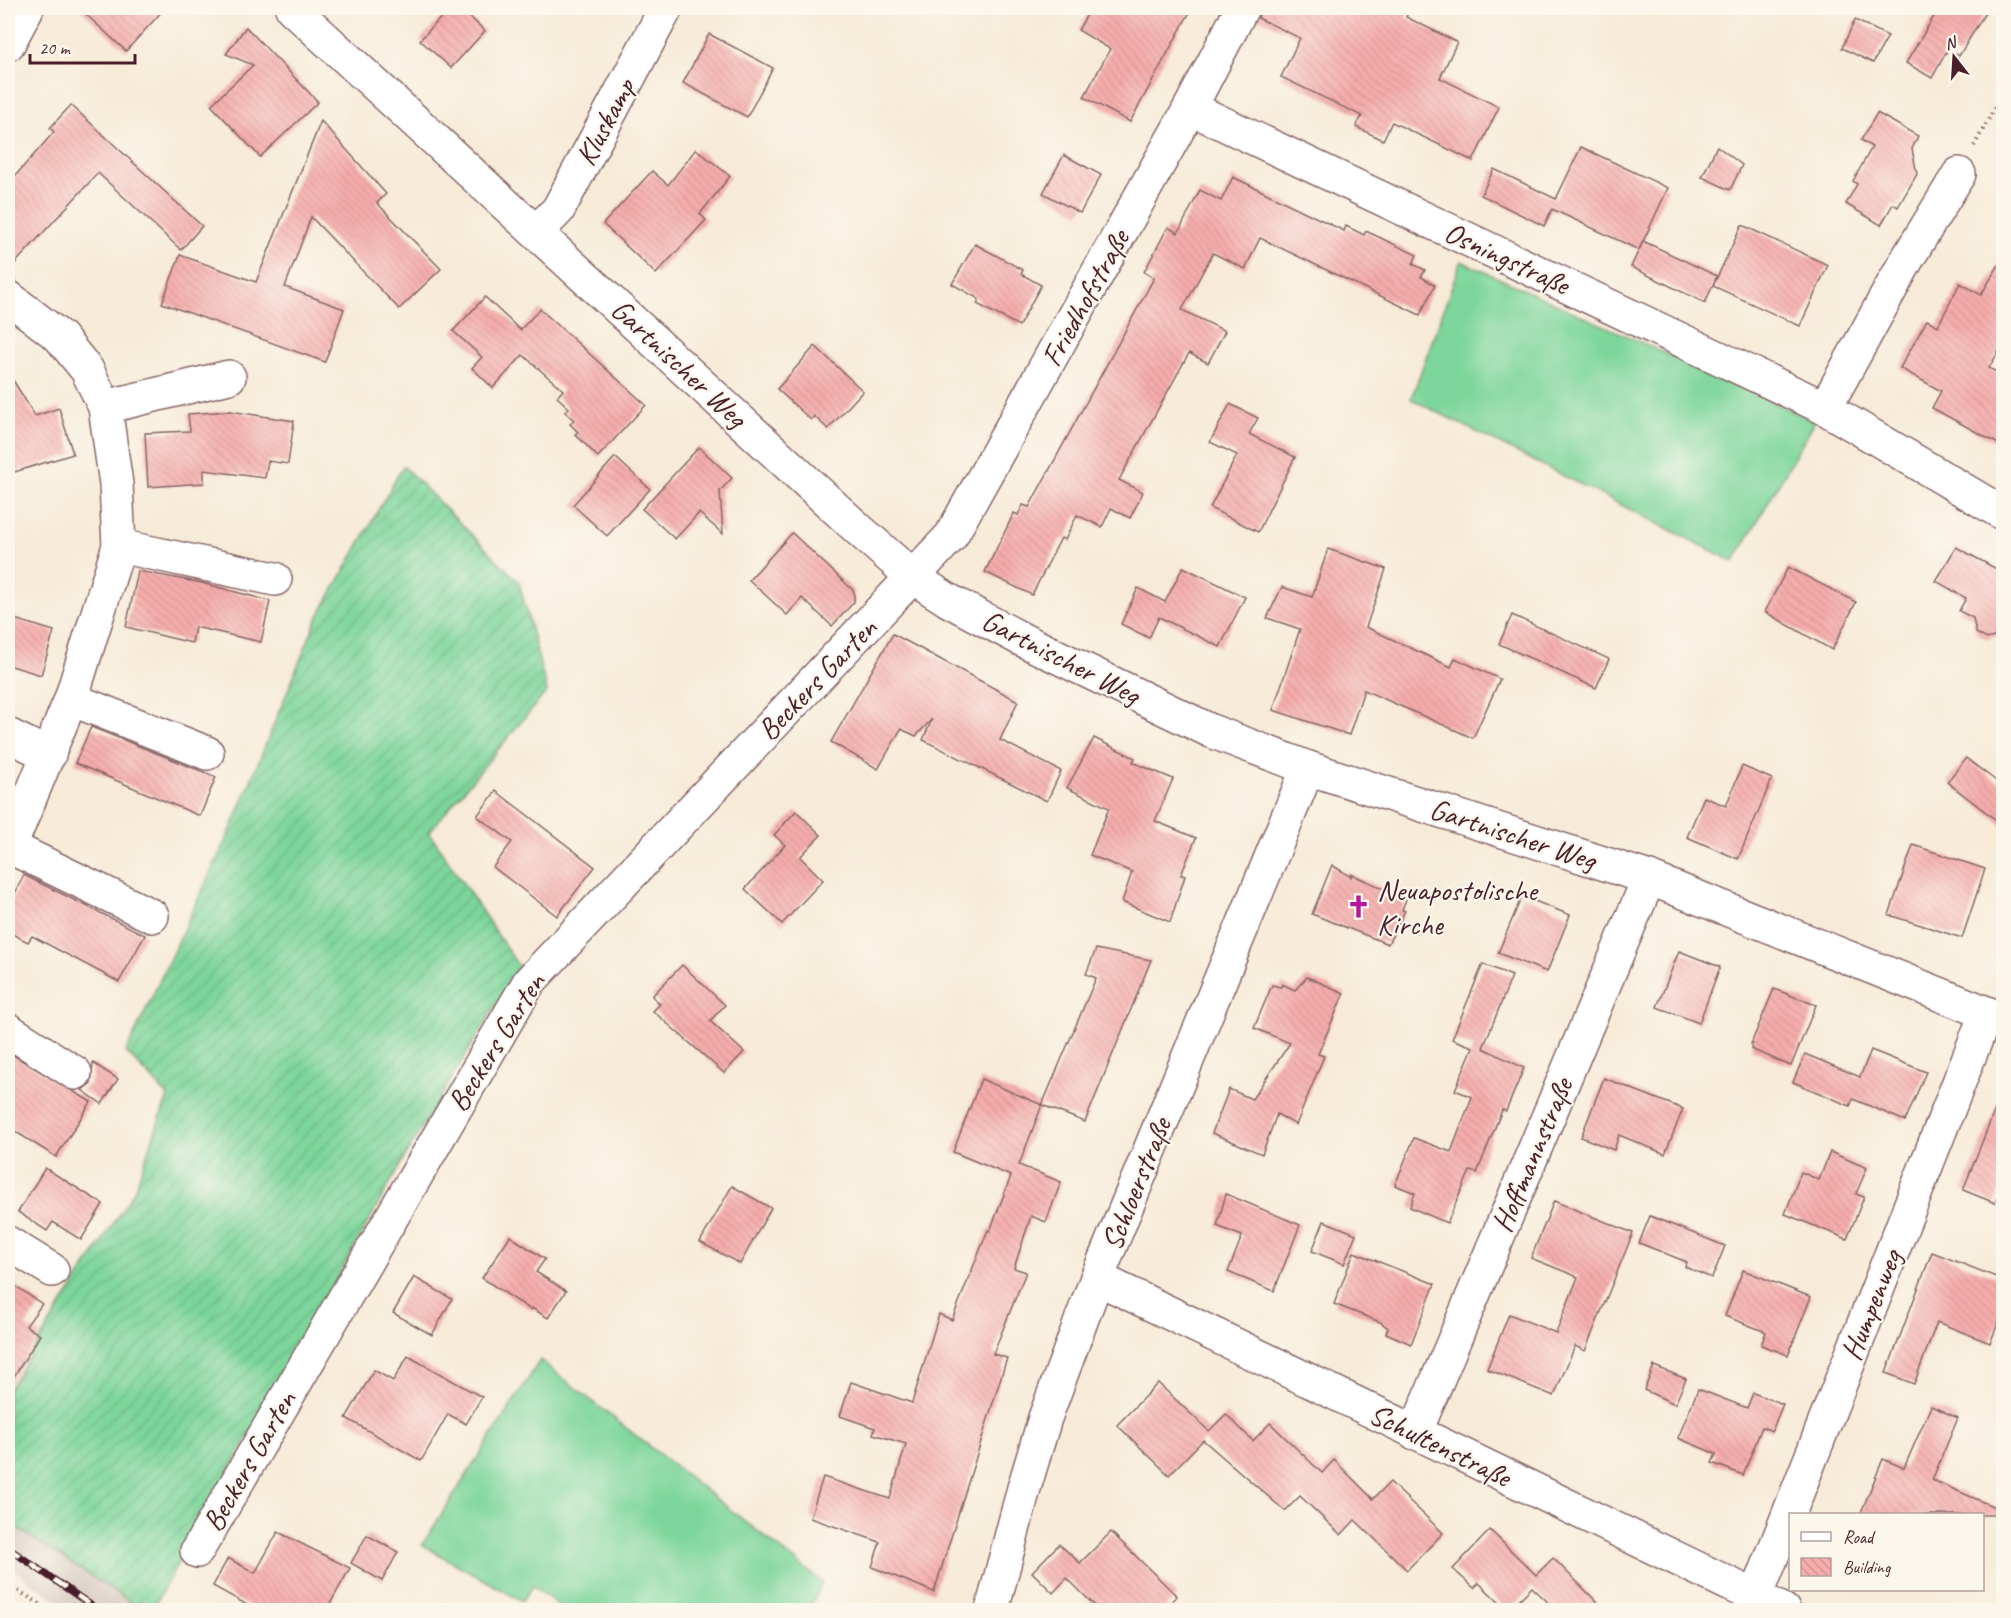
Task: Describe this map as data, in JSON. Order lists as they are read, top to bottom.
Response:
{
  "streets": {
    "street": [
      "Kluskamp",
      "Osningstraße",
      "Friedhofstraße",
      "Gartnischer Weg",
      "Beckers Garten",
      "Hoffmannstraße",
      "Schloerstraße",
      "Humpenweg",
      "Schultenstraße"
    ]
  },
  "crossings": [
    ["Kluskamp", "Gartnischer Weg"],
    ["Osningstraße", "Friedhofstraße"],
    ["Friedhofstraße", "Gartnischer Weg"],
    ["Friedhofstraße", "Beckers Garten"],
    ["Gartnischer Weg", "Beckers Garten"],
    ["Gartnischer Weg", "Hoffmannstraße"],
    ["Gartnischer Weg", "Schloerstraße"],
    ["Gartnischer Weg", "Humpenweg"],
    ["Hoffmannstraße", "Schultenstraße"],
    ["Schloerstraße", "Schultenstraße"],
    ["Humpenweg", "Schultenstraße"]
  ],
  "places": {
    "church": ["Neuapostolische Kirche"]
  },
  "legend": ["Road", "Building"],
  "scale_bar": "20 m",
  "north": "top"
}
